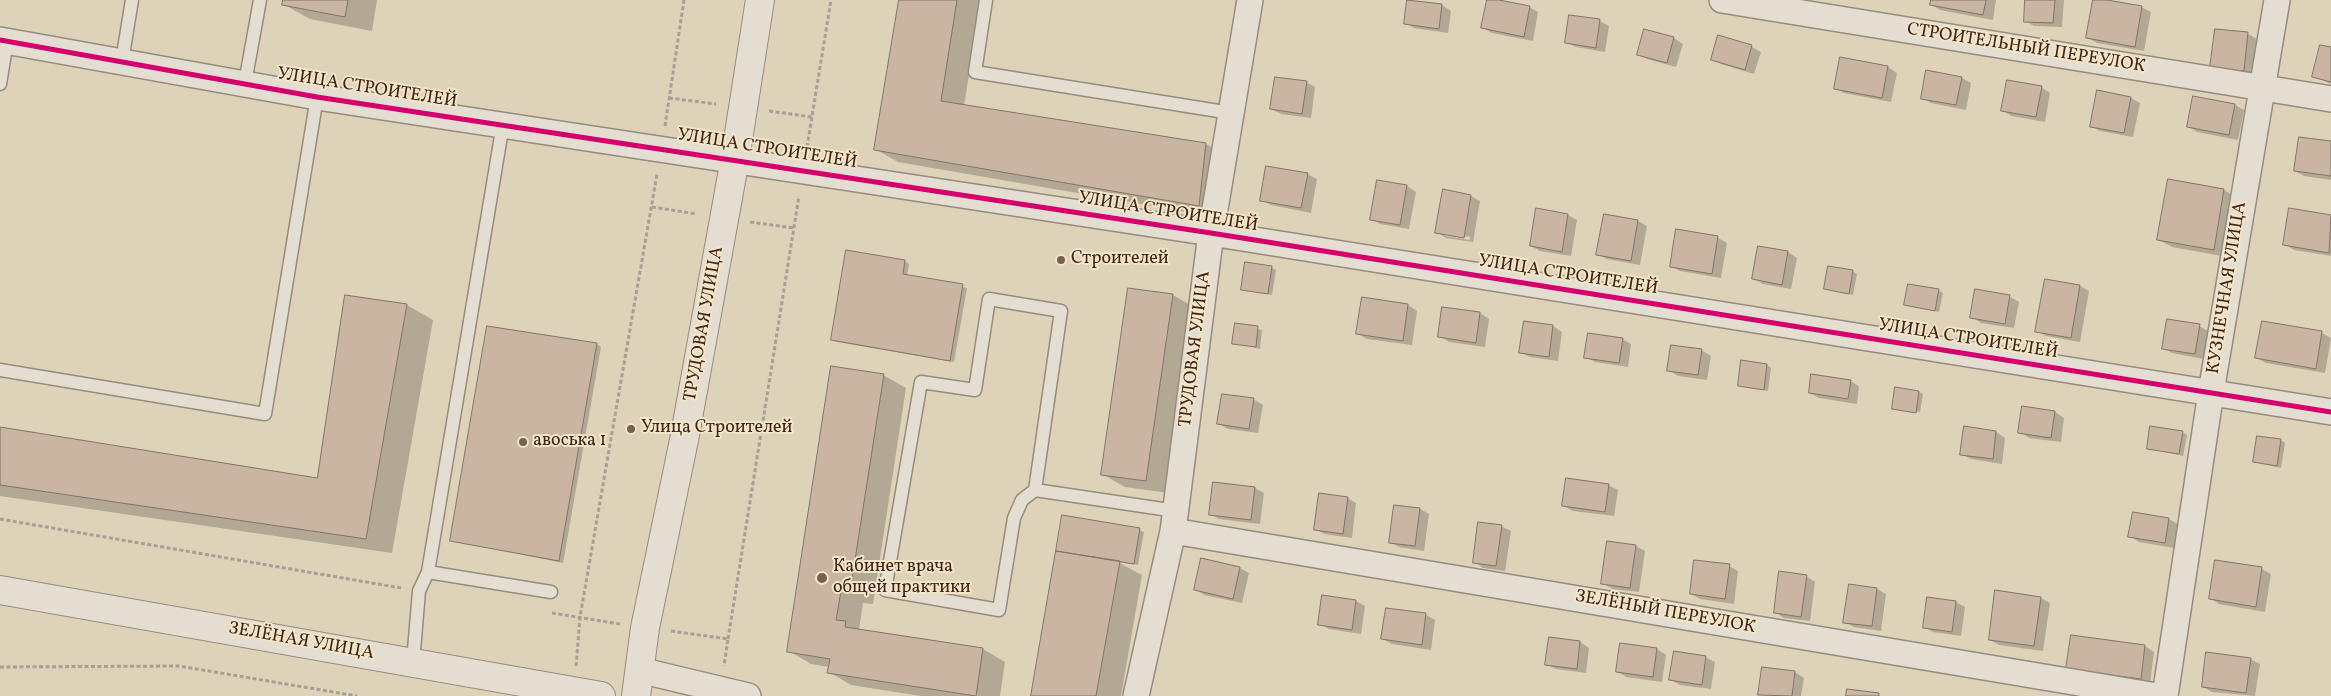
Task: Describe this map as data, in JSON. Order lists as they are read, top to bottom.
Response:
{
  "streets": {
    "street": [
      "СТРОИТЕЛЬНЫЙ ПЕРЕУЛОК",
      "УЛИЦА СТРОИТЕЛЕЙ",
      "КУЗНЕЧНАЯ УЛИЦА",
      "ТРУДОВАЯ УЛИЦА",
      "ЗЕЛЁНЫЙ ПЕРЕУЛОК",
      "ЗЕЛЁНАЯ УЛИЦА"
    ]
  },
  "crossings": [
    ["СТРОИТЕЛЬНЫЙ ПЕРЕУЛОК", "КУЗНЕЧНАЯ УЛИЦА"],
    ["УЛИЦА СТРОИТЕЛЕЙ", "КУЗНЕЧНАЯ УЛИЦА"],
    ["УЛИЦА СТРОИТЕЛЕЙ", "ТРУДОВАЯ УЛИЦА"],
    ["ТРУДОВАЯ УЛИЦА", "ЗЕЛЁНЫЙ ПЕРЕУЛОК"]
  ],
  "places": [
    "Строителей",
    "Улица Строителей",
    "авоська 1",
    "Кабинет врача общей практики"
  ]
}
